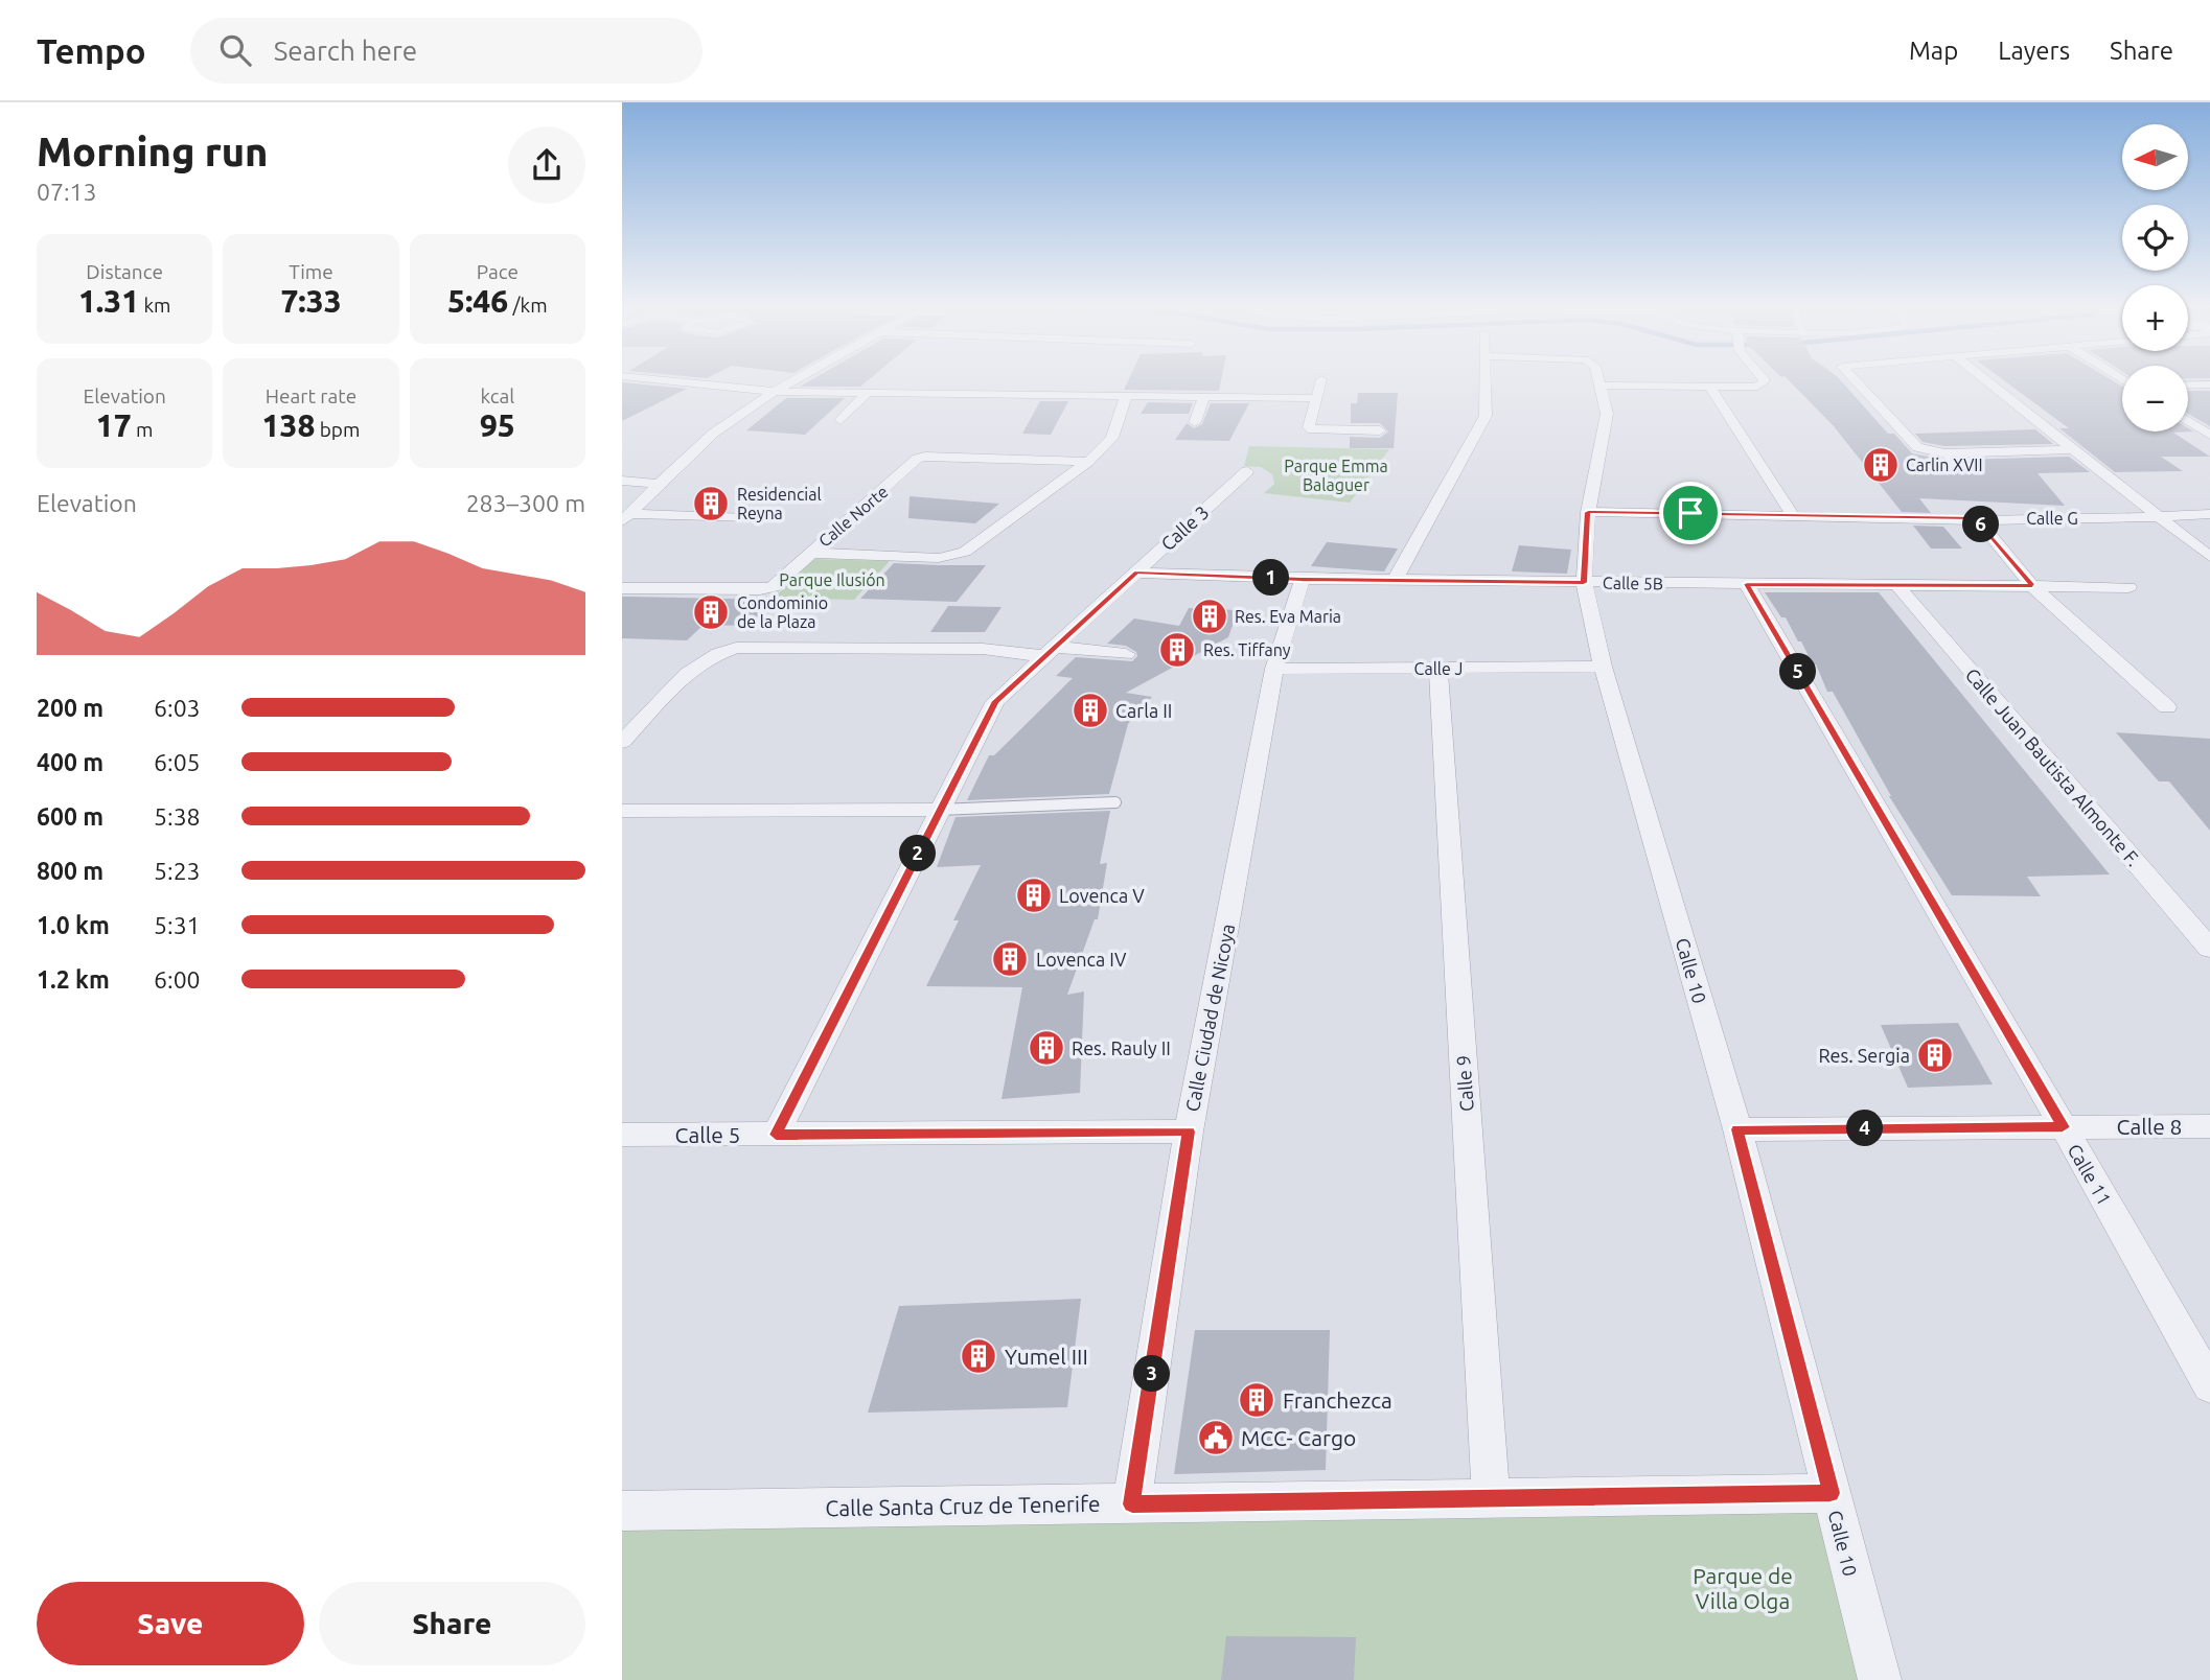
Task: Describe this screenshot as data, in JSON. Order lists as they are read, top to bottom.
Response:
{
  "streets": {
    "street": [
      "Calle Norte",
      "Calle G",
      "Calle 3",
      "Calle 5B",
      "Calle J",
      "Calle Juan Bautista Almonte F.",
      "Calle 10",
      "Calle Ciudad de Nicoya",
      "Calle 9",
      "Calle 8",
      "Calle 5",
      "Calle 11",
      "Calle Santa Cruz de Tenerife"
    ]
  },
  "crossings": [
    ["Calle G", "Calle 10"],
    ["Calle 3", "Calle 5B"],
    ["Calle 3", "Calle 5"],
    ["Calle 5B", "Calle Juan Bautista Almonte F."],
    ["Calle 5B", "Calle 10"],
    ["Calle 5B", "Calle Ciudad de Nicoya"],
    ["Calle 5B", "Calle 11"],
    ["Calle J", "Calle 10"],
    ["Calle J", "Calle Ciudad de Nicoya"],
    ["Calle J", "Calle 9"],
    ["Calle 10", "Calle 8"],
    ["Calle 10", "Calle Santa Cruz de Tenerife"],
    ["Calle Ciudad de Nicoya", "Calle 5"],
    ["Calle Ciudad de Nicoya", "Calle Santa Cruz de Tenerife"],
    ["Calle 9", "Calle Santa Cruz de Tenerife"],
    ["Calle 8", "Calle 11"]
  ],
  "parks": ["Parque Emma Balaguer", "Parque Ilusión", "Parque de Villa Olga"],
  "places": {
    "building": [
      "Carlin XVII",
      "Residencial Reyna",
      "Condominio de la Plaza",
      "Res. Eva Maria",
      "Res. Tiffany",
      "Carla II",
      "Lovenca V",
      "Lovenca IV",
      "Res. Rauly II",
      "Res. Sergia",
      "Yumel III",
      "Franchezca"
    ],
    "public building": ["MCC- Cargo"]
  },
  "north": "left",
  "page": {
    "header": "Tempo",
    "search": "Search here",
    "nav": ["Map", "Layers", "Share"],
    "heading": ["Morning run", "07:13"],
    "map_buttons": ["+", "−"],
    "stats": [
      ["Distance", "1.31 km"],
      ["Time", "7:33"],
      ["Pace", "5:46 /km"],
      ["Elevation", "17 m"],
      ["Heart rate", "138 bpm"],
      ["kcal", "95"]
    ],
    "chart": ["Elevation", "283–300 m"],
    "pins": [
      "6",
      "1",
      "5",
      "2",
      "4",
      "3"
    ],
    "list": [
      {
        "name": "200 m",
        "note": "6:03"
      },
      {
        "name": "400 m",
        "note": "6:05"
      },
      {
        "name": "600 m",
        "note": "5:38"
      },
      {
        "name": "800 m",
        "note": "5:23"
      },
      {
        "name": "1.0 km",
        "note": "5:31"
      },
      {
        "name": "1.2 km",
        "note": "6:00"
      }
    ],
    "buttons": ["Save", "Share"]
  }
}
